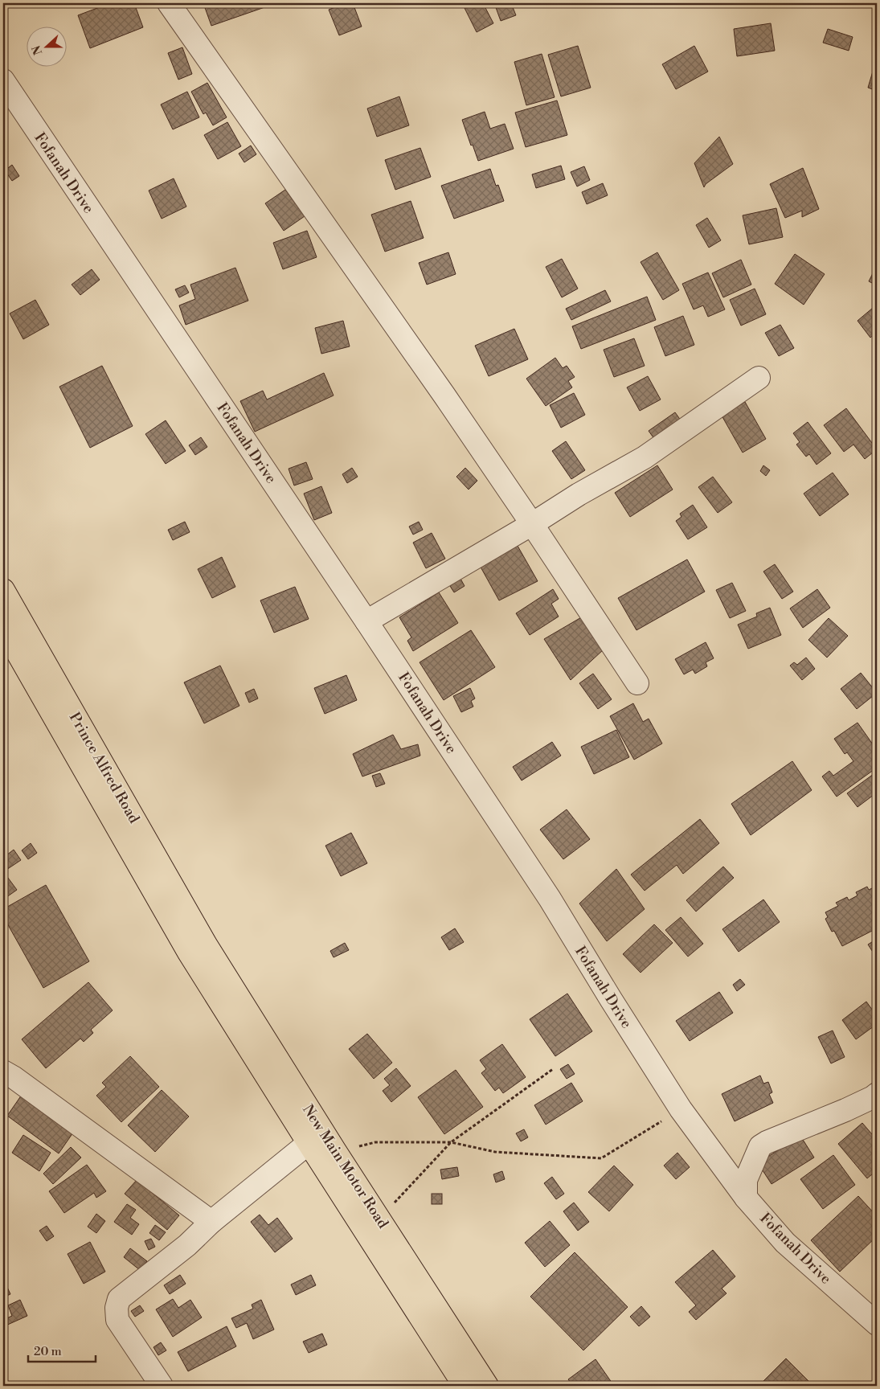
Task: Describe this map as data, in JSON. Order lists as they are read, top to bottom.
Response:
{
  "streets": {
    "highway": ["Prince Alfred Road", "New Main Motor Road"],
    "street": ["Fofanah Drive"]
  },
  "crossings": [
    ["Prince Alfred Road", "New Main Motor Road"]
  ],
  "scale_bar": "20 m",
  "north": "left"
}
